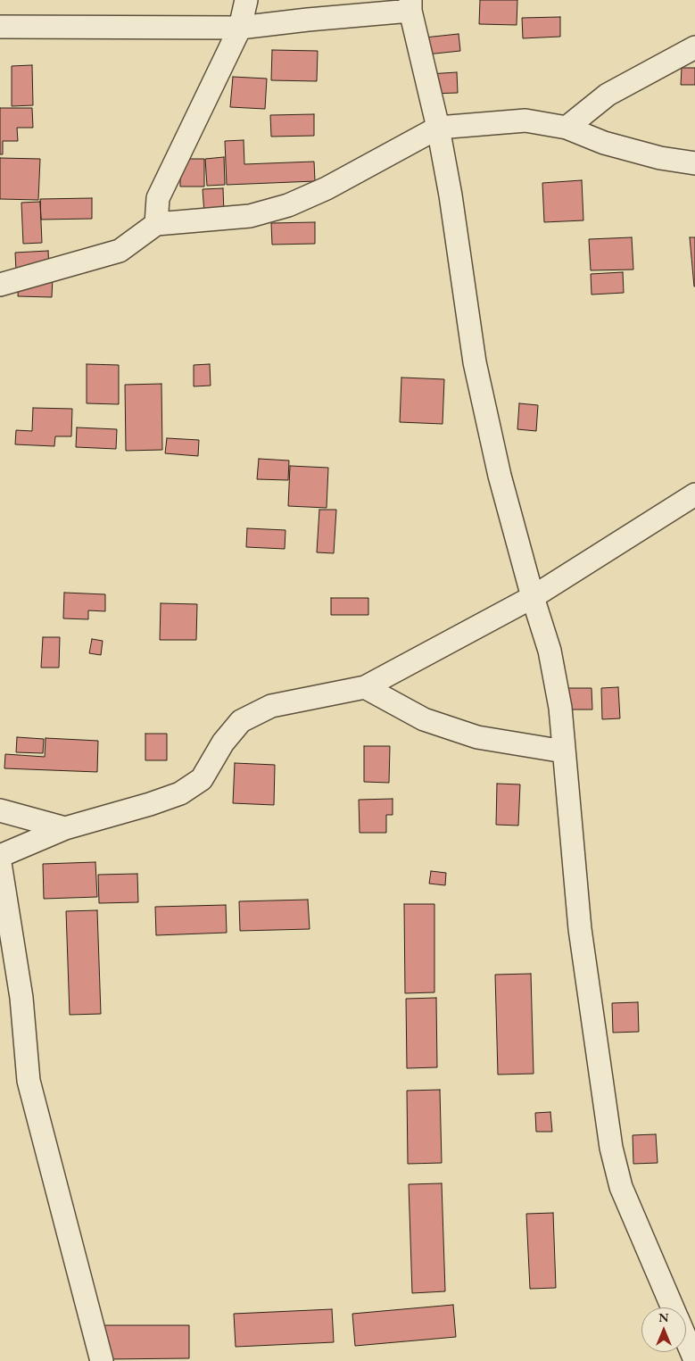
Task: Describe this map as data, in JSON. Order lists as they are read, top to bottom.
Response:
{
  "north": "top"
}
